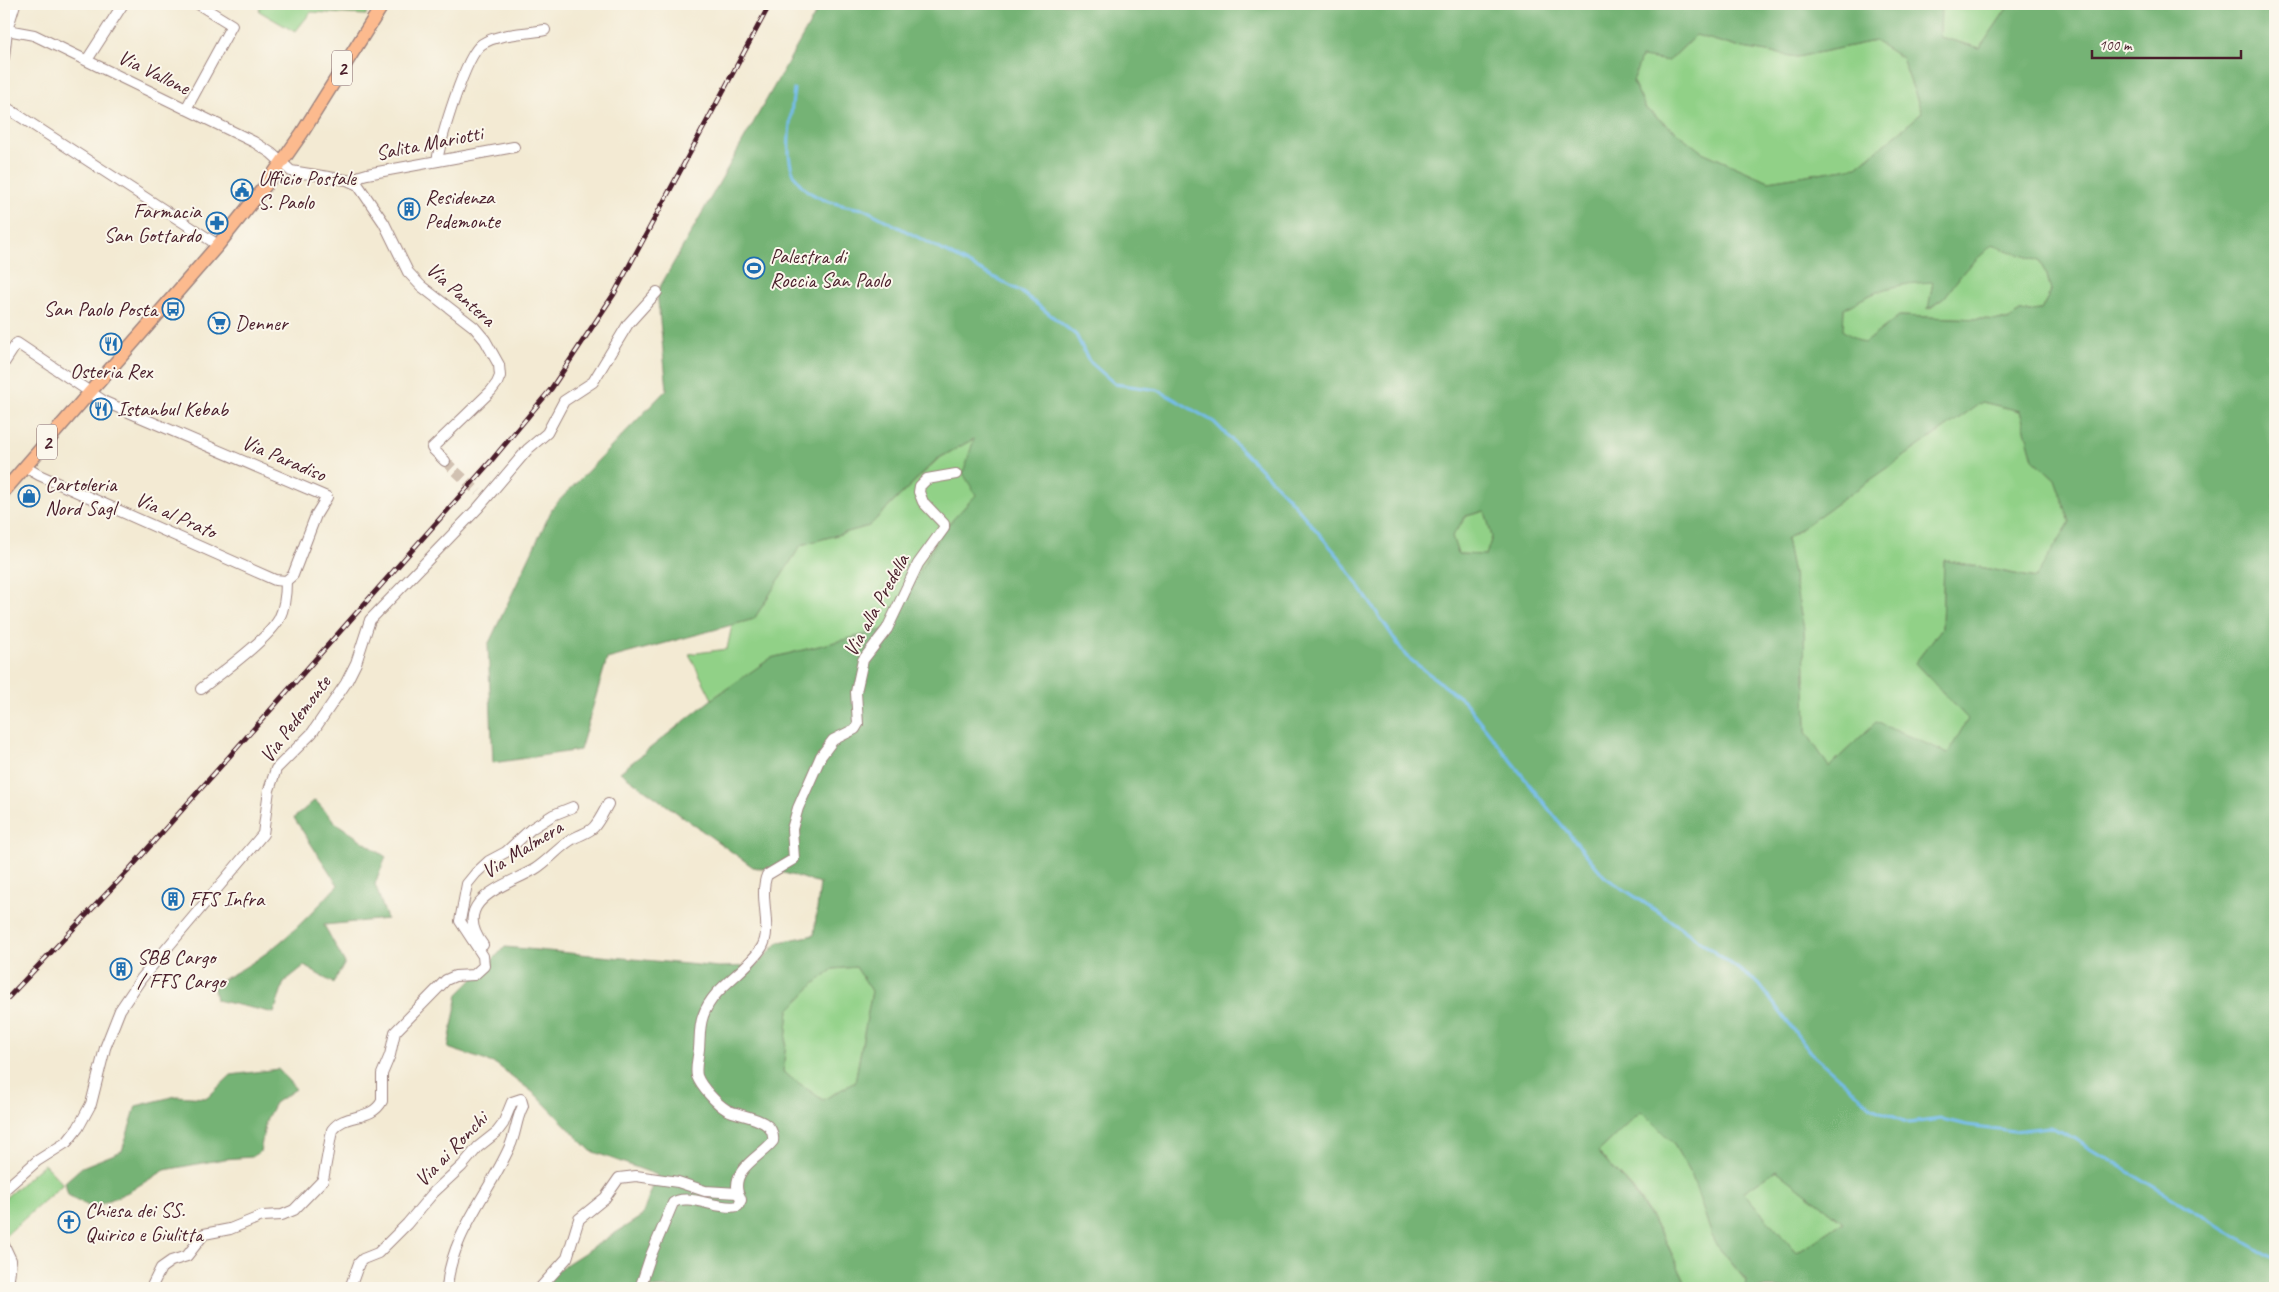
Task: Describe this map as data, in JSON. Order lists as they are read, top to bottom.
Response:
{
  "streets": {
    "main road": ["2"],
    "street": [
      "Via Vallone",
      "Salita Mariotti",
      "Via Pantera",
      "Via Paradiso",
      "Via al Prato",
      "Via alla Predella",
      "Via Pedemonte",
      "Via Malmera",
      "Via ai Ronchi"
    ]
  },
  "crossings": [
    ["2", "Via Vallone"],
    ["2", "Via Paradiso"],
    ["2", "Via al Prato"],
    ["Salita Mariotti", "Via Pantera"],
    ["Via Paradiso", "Via al Prato"]
  ],
  "places": {
    "public building": ["Ufficio Postale S. Paolo"],
    "building": ["Residenza Pedemonte", "FFS Infra", "SBB Cargo / FFS Cargo"],
    "pharmacy": ["Farmacia San Gottardo"],
    "sports": ["Palestra di Roccia San Paolo"],
    "bus stop": ["San Paolo Posta"],
    "supermarket": ["Denner"],
    "restaurant": ["Osteria Rex", "Istanbul Kebab"],
    "shop": ["Cartoleria Nord Sagl"],
    "church": ["Chiesa dei SS. Quirico e Giulitta"]
  },
  "scale_bar": "100 m"
}
